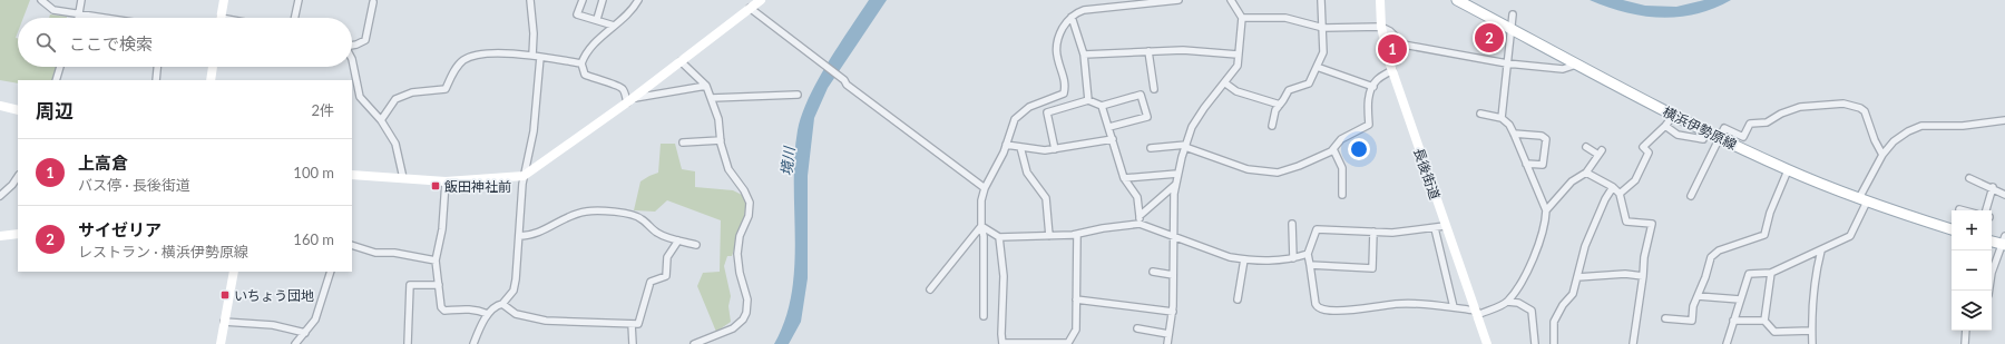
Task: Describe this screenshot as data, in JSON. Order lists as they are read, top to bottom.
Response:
{
  "streets": {
    "main road": ["横浜伊勢原線"],
    "street": ["長後街道"]
  },
  "water": ["境川"],
  "places": {
    "transit": ["飯田神社前", "いちょう団地"]
  },
  "page": {
    "search": "ここで検索",
    "pins": ["2", "1"],
    "heading": ["周辺", "2件"],
    "list": [
      {
        "mark": "1",
        "name": "上高倉",
        "note": "バス停 · 長後街道",
        "value": "100 m"
      },
      {
        "mark": "2",
        "name": "サイゼリア",
        "note": "レストラン · 横浜伊勢原線",
        "value": "160 m"
      }
    ],
    "map_buttons": ["+", "−"]
  }
}
